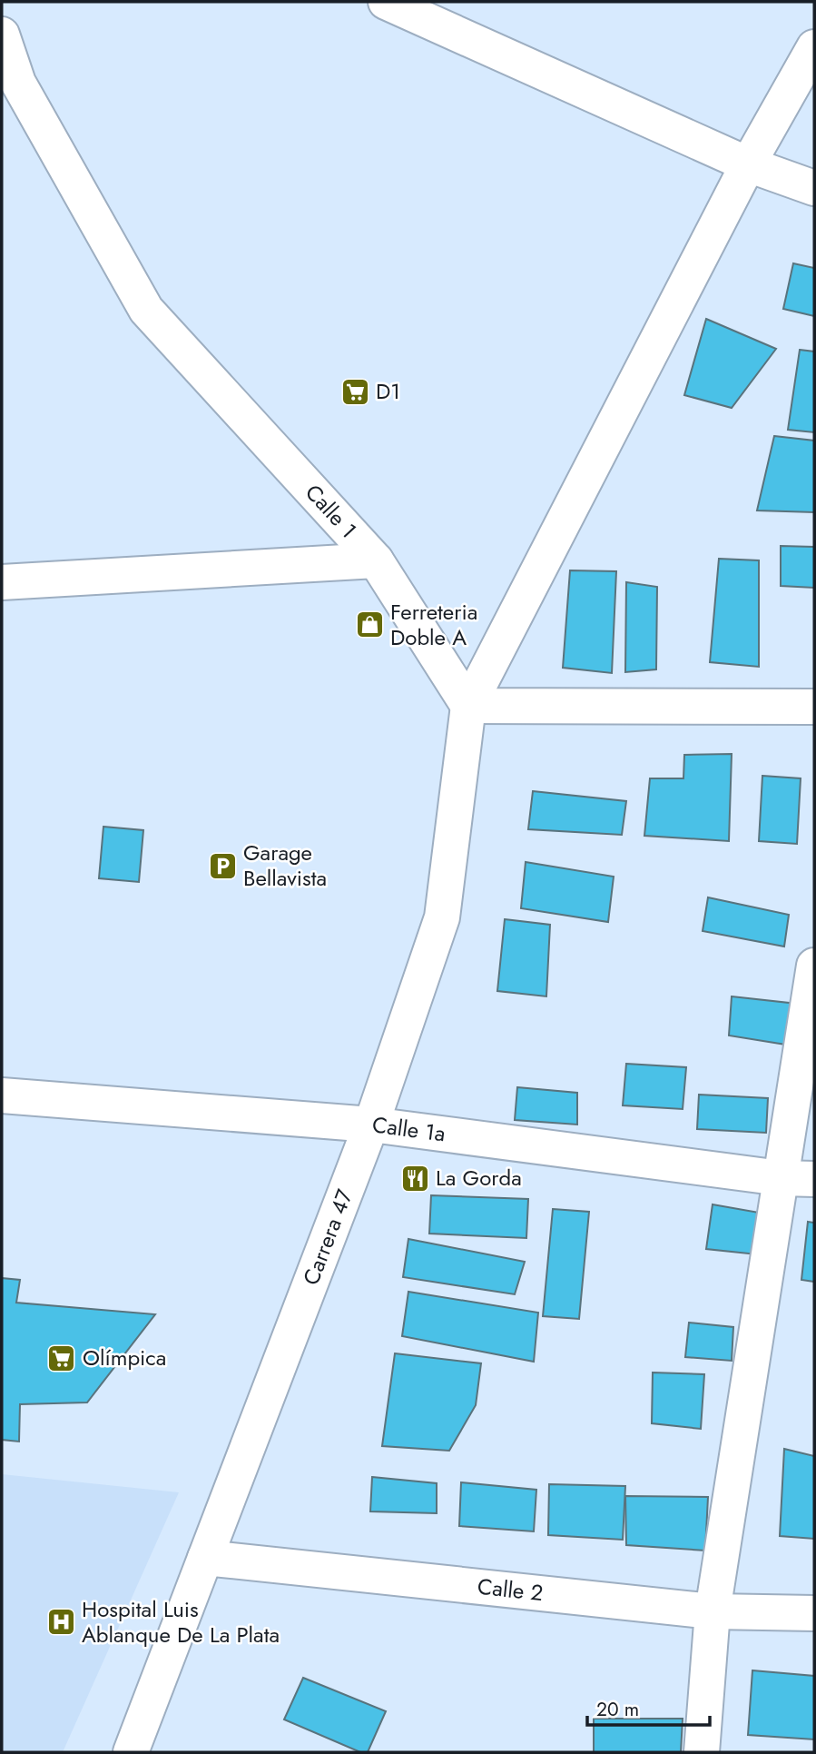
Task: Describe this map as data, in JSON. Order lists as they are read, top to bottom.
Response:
{
  "streets": {
    "street": [
      "Calle 1",
      "Calle 1a",
      "Carrera 47",
      "Calle 2"
    ]
  },
  "crossings": [
    ["Calle 1", "Carrera 47"],
    ["Calle 1a", "Carrera 47"],
    ["Carrera 47", "Calle 2"]
  ],
  "places": {
    "supermarket": ["D1", "Olímpica"],
    "shop": ["Ferreteria Doble A"],
    "parking": ["Garage Bellavista"],
    "restaurant": ["La Gorda"],
    "hospital": ["Hospital Luis Ablanque De La Plata"]
  },
  "scale_bar": "20 m"
}
